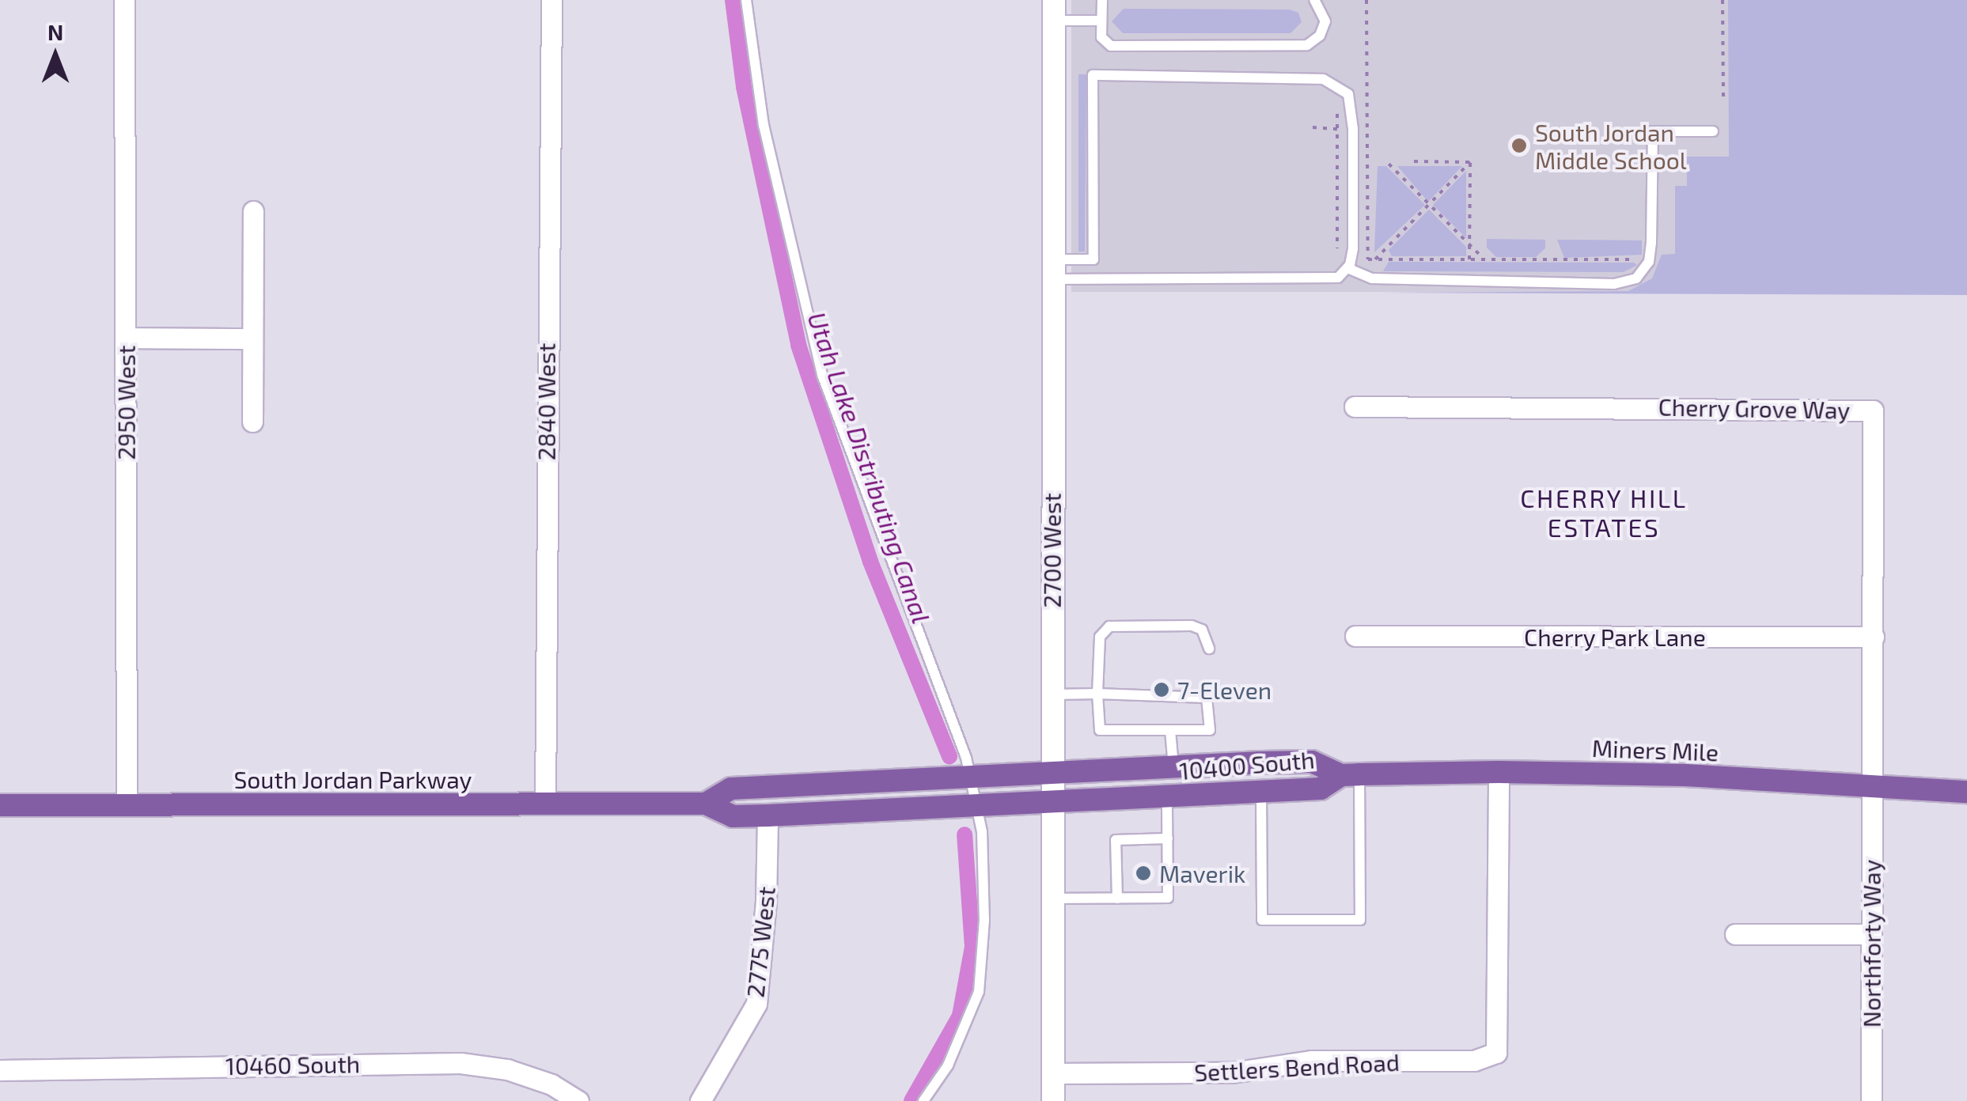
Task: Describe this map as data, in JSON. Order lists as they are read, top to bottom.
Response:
{
  "streets": {
    "main road": [
      "2700 West",
      "Miners Mile",
      "10400 South",
      "South Jordan Parkway"
    ],
    "street": [
      "2840 West",
      "2950 West",
      "Cherry Grove Way",
      "Cherry Park Lane",
      "2775 West",
      "Northforty Way",
      "10460 South",
      "Settlers Bend Road"
    ]
  },
  "crossings": [
    ["2840 West", "South Jordan Parkway"],
    ["2950 West", "South Jordan Parkway"],
    ["Cherry Grove Way", "Cherry Park Lane"],
    ["Cherry Grove Way", "Miners Mile"],
    ["Cherry Grove Way", "Northforty Way"],
    ["2700 West", "10400 South"],
    ["2700 West", "South Jordan Parkway"],
    ["2700 West", "Settlers Bend Road"],
    ["Miners Mile", "10400 South"],
    ["Miners Mile", "Northforty Way"],
    ["Miners Mile", "Settlers Bend Road"],
    ["10400 South", "South Jordan Parkway"],
    ["South Jordan Parkway", "2775 West"]
  ],
  "districts": ["CHERRY HILL ESTATES"],
  "water": ["Utah Lake Distributing Canal"],
  "places": ["South Jordan Middle School", "7-Eleven", "Maverik"],
  "north": "top"
}
